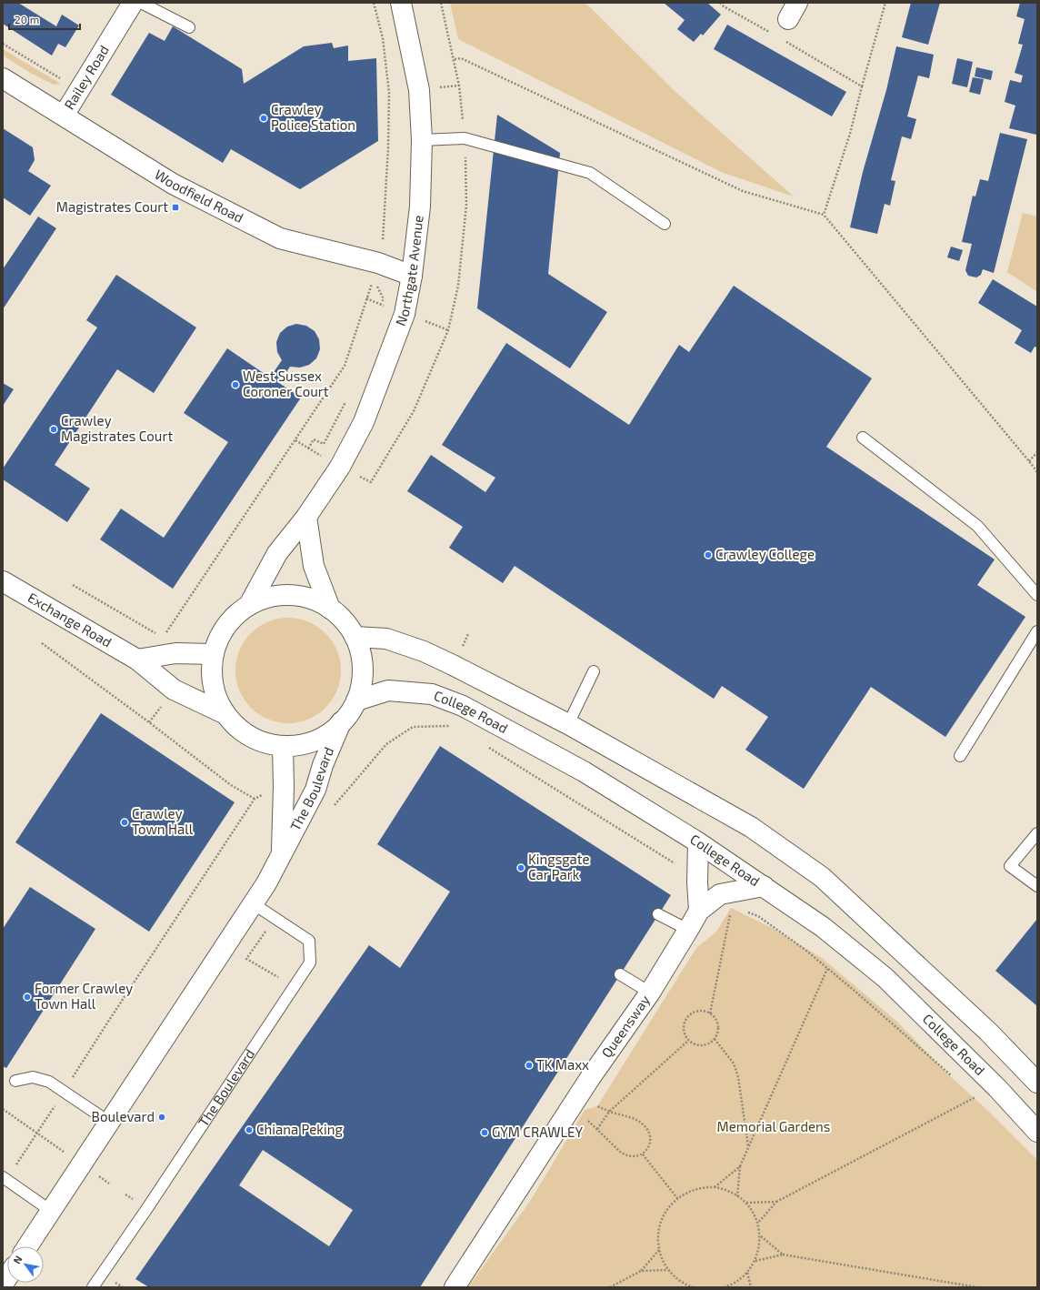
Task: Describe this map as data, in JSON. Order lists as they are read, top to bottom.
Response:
{
  "streets": {
    "main road": [
      "Railey Road",
      "Woodfield Road",
      "Northgate Avenue",
      "Exchange Road",
      "College Road",
      "The Boulevard",
      "Queensway"
    ]
  },
  "crossings": [
    ["Railey Road", "Woodfield Road"],
    ["Woodfield Road", "Northgate Avenue"],
    ["College Road", "Queensway"]
  ],
  "parks": ["Memorial Gardens"],
  "places": {
    "other": [
      "Crawley Police Station",
      "West Sussex Coroner Court",
      "Crawley Magistrates Court",
      "Crawley College",
      "Crawley Town Hall",
      "Kingsgate Car Park",
      "Former Crawley Town Hall",
      "TK Maxx",
      "Boulevard",
      "Chiana Peking",
      "GYM CRAWLEY"
    ],
    "transit": ["Magistrates Court"]
  },
  "scale_bar": "20 m",
  "north": "top left"
}
